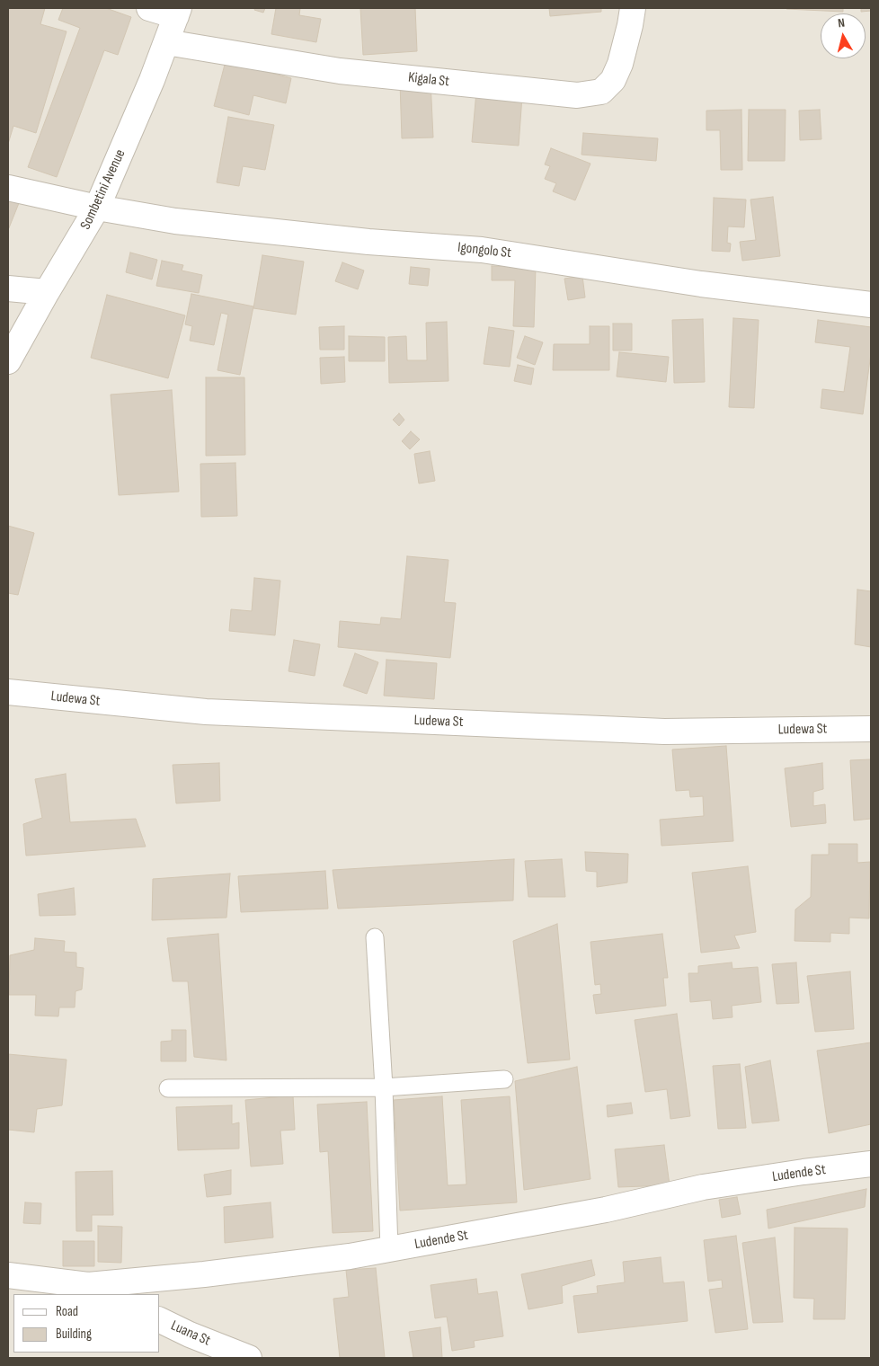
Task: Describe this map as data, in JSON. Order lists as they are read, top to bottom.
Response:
{
  "streets": {
    "street": [
      "Kigala St",
      "Sombetini Avenue",
      "Igongolo St",
      "Ludewa St",
      "Ludende St",
      "Luana St"
    ]
  },
  "crossings": [
    ["Kigala St", "Sombetini Avenue"],
    ["Sombetini Avenue", "Igongolo St"]
  ],
  "legend": ["Road", "Building"],
  "north": "top"
}
